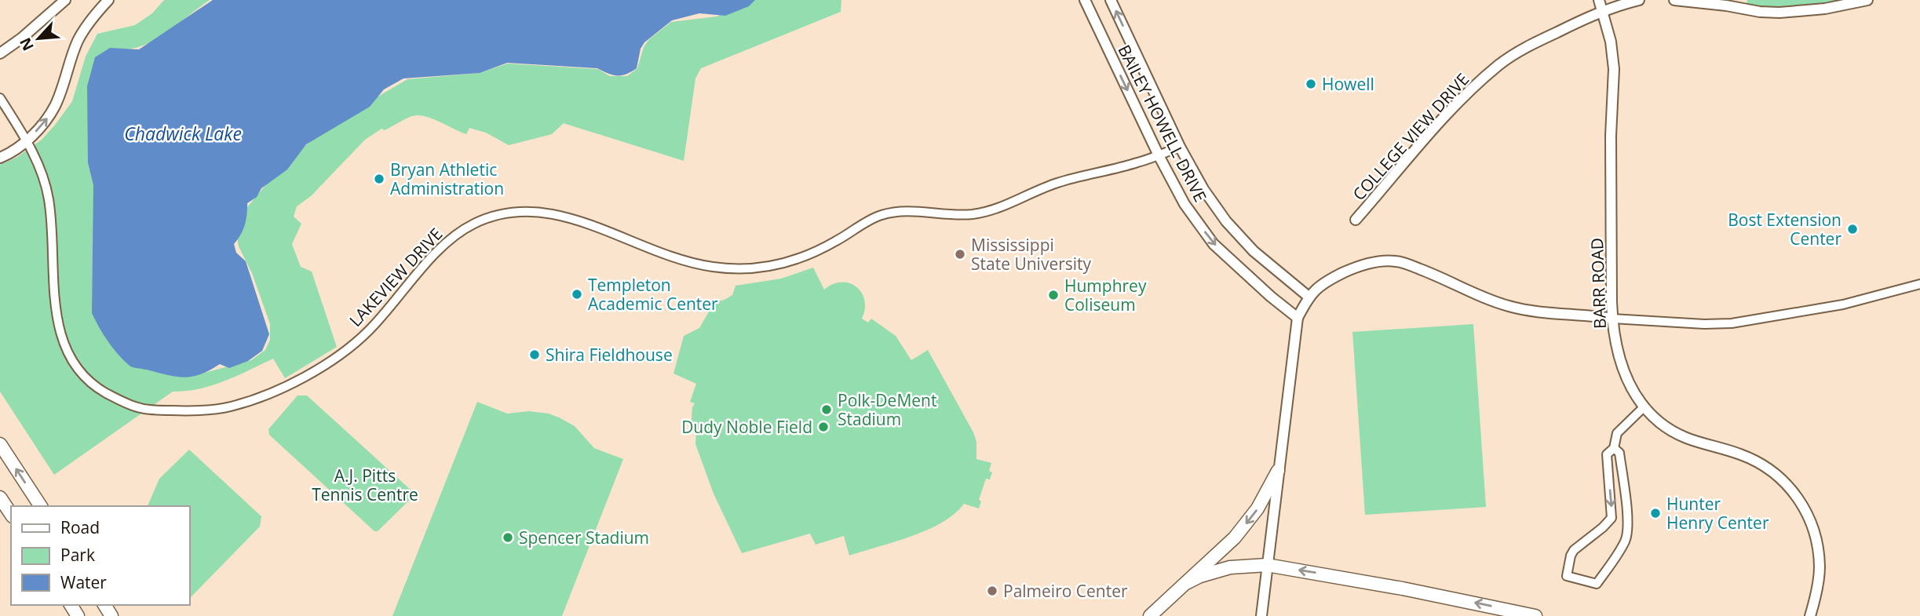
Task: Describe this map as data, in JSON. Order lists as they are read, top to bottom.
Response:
{
  "streets": {
    "street": [
      "BAILEY HOWELL DRIVE",
      "COLLEGE VIEW DRIVE",
      "LAKEVIEW DRIVE",
      "BARR ROAD"
    ]
  },
  "crossings": [
    ["BAILEY HOWELL DRIVE", "LAKEVIEW DRIVE"],
    ["COLLEGE VIEW DRIVE", "BARR ROAD"]
  ],
  "water": ["Chadwick Lake"],
  "parks": ["A.J. Pitts Tennis Centre"],
  "places": [
    "Howell",
    "Bryan Athletic Administration",
    "Bost Extension Center",
    "Mississippi State University",
    "Templeton Academic Center",
    "Humphrey Coliseum",
    "Shira Fieldhouse",
    "Polk-DeMent Stadium",
    "Dudy Noble Field",
    "Hunter Henry Center",
    "Spencer Stadium",
    "Palmeiro Center"
  ],
  "legend": ["Road", "Park", "Water"],
  "north": "bottom left"
}
